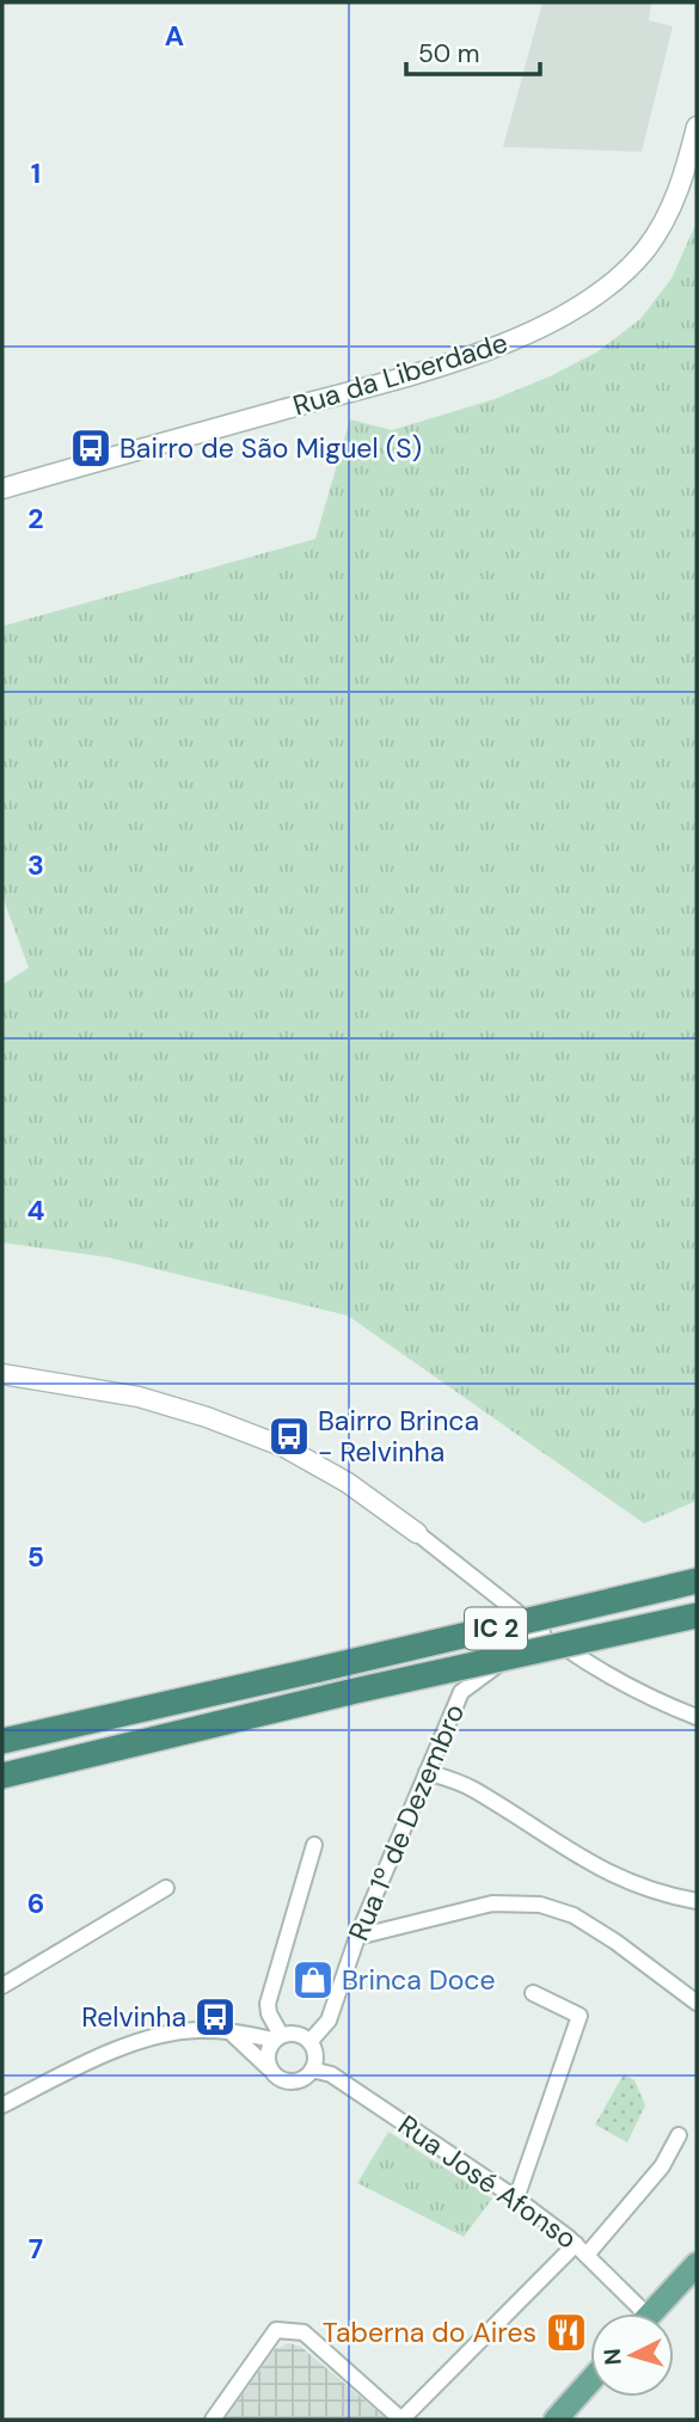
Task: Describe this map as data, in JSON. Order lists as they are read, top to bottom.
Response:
{
  "streets": {
    "highway": ["IC 2"],
    "street": ["Rua da Liberdade", "Rua 1º de Dezembro", "Rua José Afonso"]
  },
  "crossings": [
    ["Rua 1º de Dezembro", "Rua José Afonso"]
  ],
  "places": {
    "bus stop": ["Bairro de São Miguel (S)", "Bairro Brinca - Relvinha", "Relvinha"],
    "shop": ["Brinca Doce"],
    "restaurant": ["Taberna do Aires"]
  },
  "scale_bar": "50 m",
  "north": "left",
  "grid": {
    "columns": ["A"],
    "rows": [
      "1",
      "2",
      "3",
      "4",
      "5",
      "6",
      "7"
    ]
  }
}
